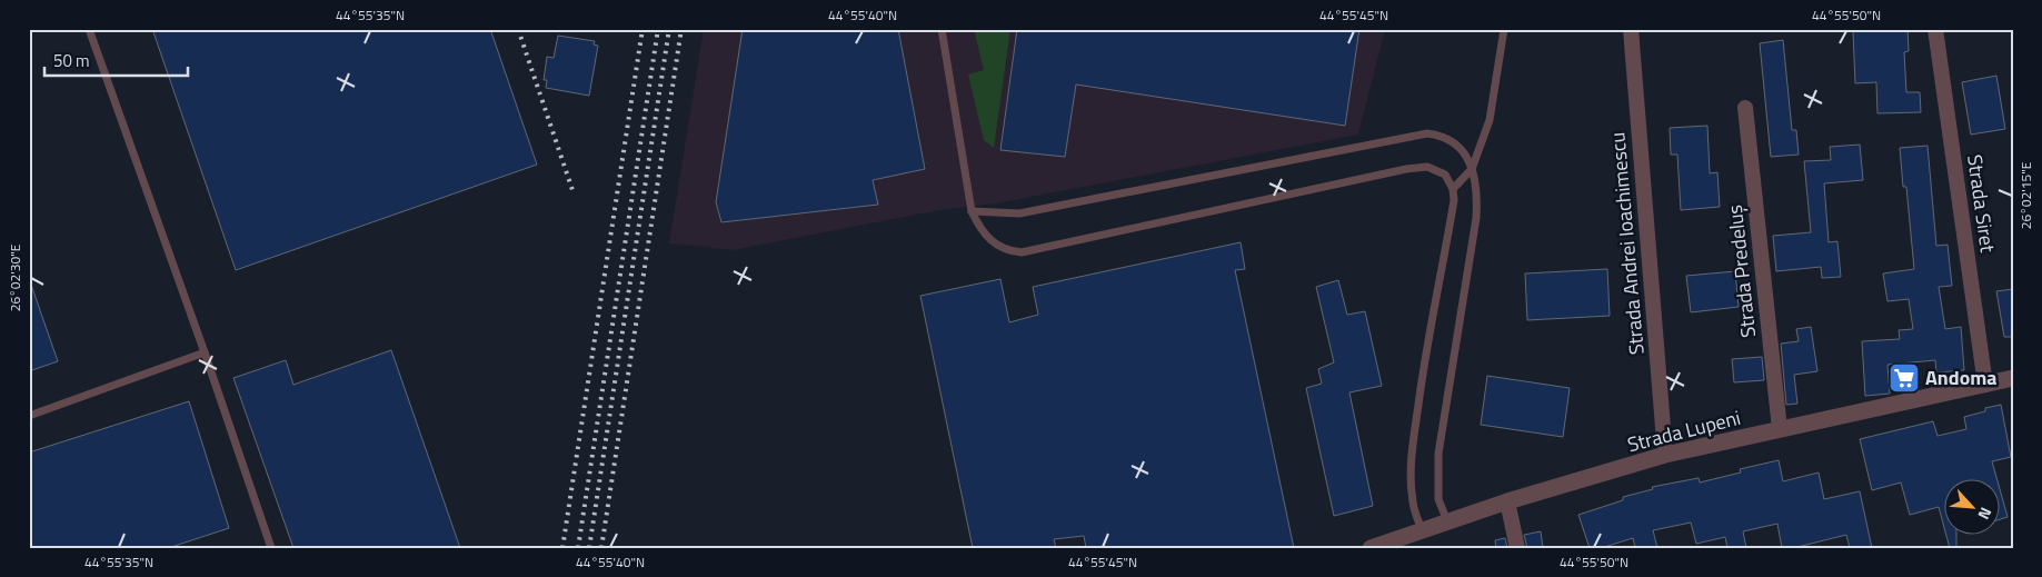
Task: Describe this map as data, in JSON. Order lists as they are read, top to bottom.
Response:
{
  "streets": {
    "street": [
      "Strada Siret",
      "Strada Andrei Ioachimescu",
      "Strada Predeluș",
      "Strada Lupeni"
    ]
  },
  "crossings": [
    ["Strada Siret", "Strada Lupeni"],
    ["Strada Andrei Ioachimescu", "Strada Lupeni"],
    ["Strada Predeluș", "Strada Lupeni"]
  ],
  "places": {
    "supermarket": ["Andoma"]
  },
  "scale_bar": "50 m",
  "north": "bottom right",
  "coordinates": [
    "44°55'35\"N",
    "44°55'40\"N",
    "44°55'45\"N",
    "44°55'50\"N",
    "26°02'15\"E",
    "26°02'30\"E"
  ]
}
